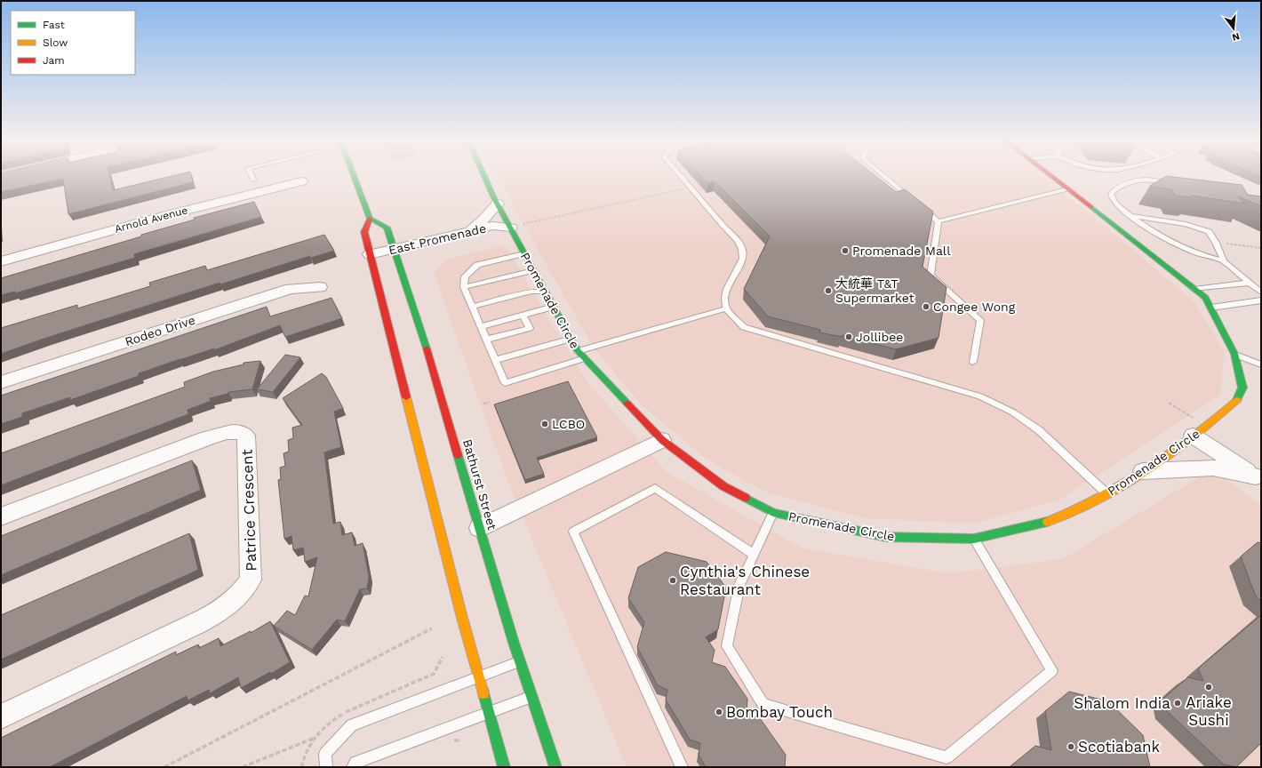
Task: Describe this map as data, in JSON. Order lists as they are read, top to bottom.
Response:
{
  "streets": {
    "street": [
      "Arnold Avenue",
      "East Promenade",
      "Promenade Circle",
      "Rodeo Drive",
      "Bathurst Street",
      "Patrice Crescent"
    ]
  },
  "crossings": [
    ["East Promenade", "Promenade Circle"],
    ["East Promenade", "Bathurst Street"]
  ],
  "places": [
    "Promenade Mall",
    "大統華 T&T Supermarket",
    "Congee Wong",
    "Jollibee",
    "LCBO",
    "Cynthia's Chinese Restaurant",
    "Ariake Sushi",
    "Shalom India",
    "Bombay Touch",
    "Scotiabank"
  ],
  "legend": ["Fast", "Slow", "Jam"],
  "north": "bottom"
}
